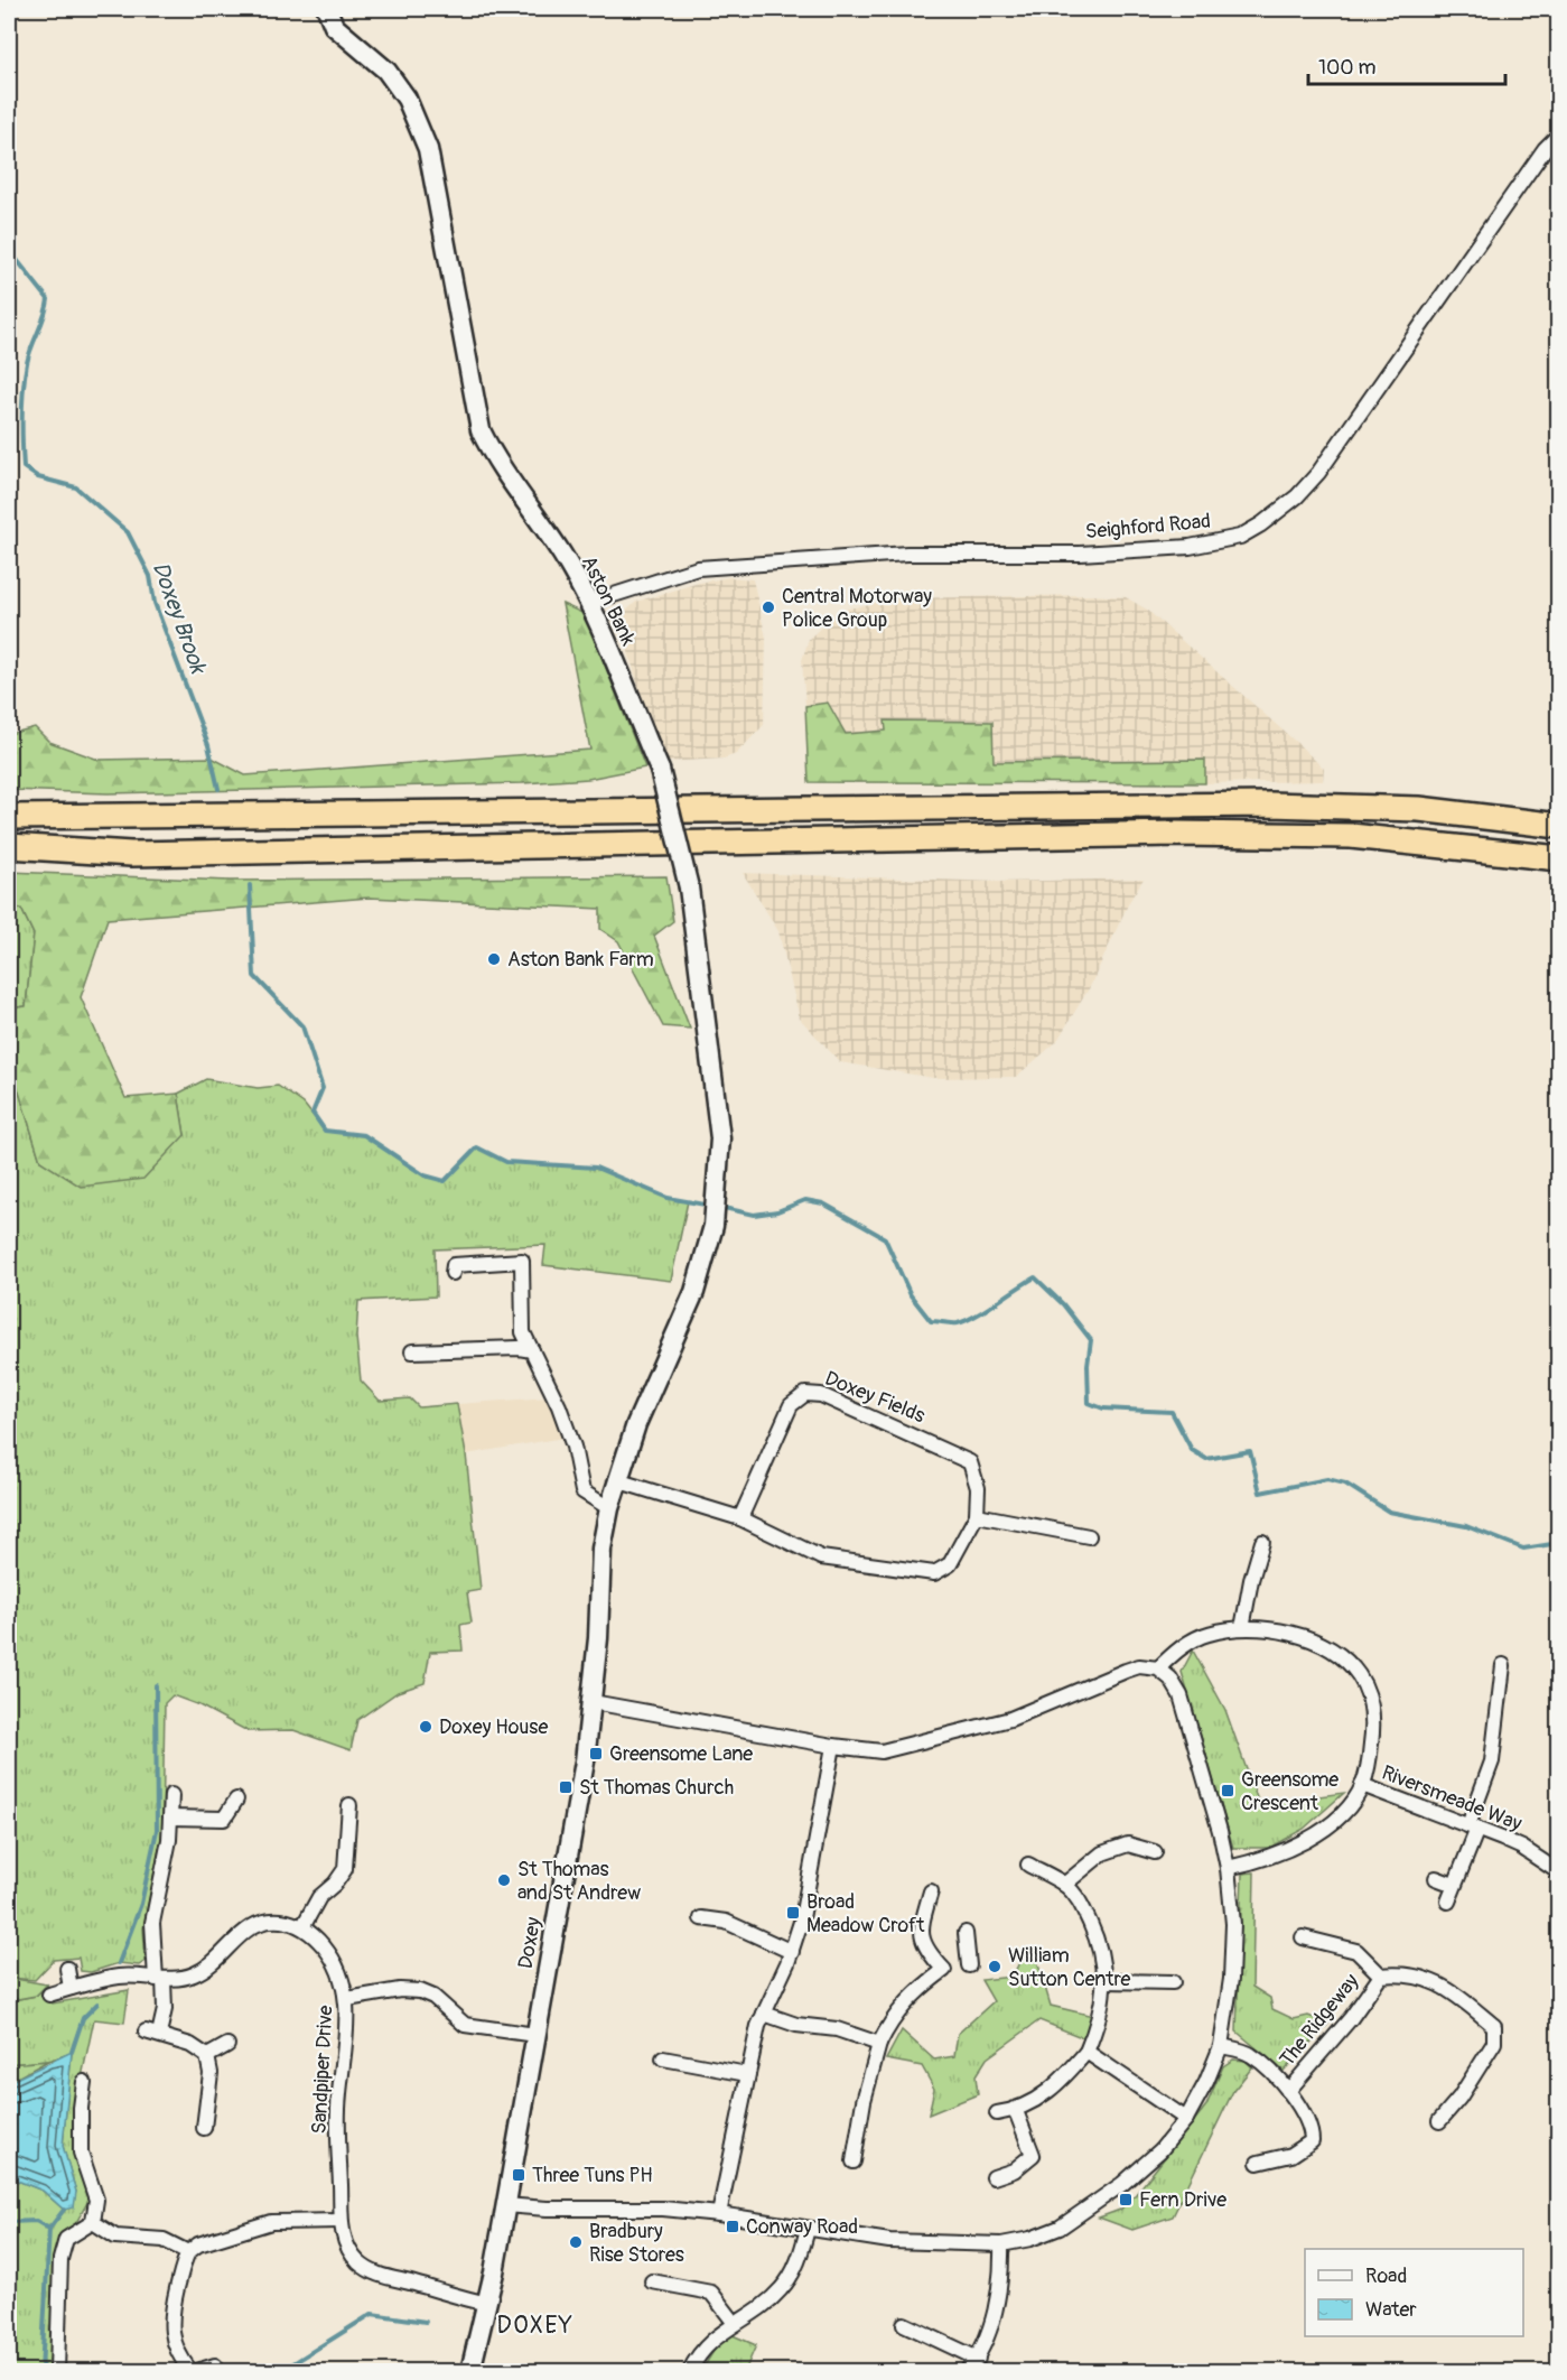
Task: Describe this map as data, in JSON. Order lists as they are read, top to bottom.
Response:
{
  "streets": {
    "street": [
      "Seighford Road",
      "Aston Bank",
      "Doxey Fields",
      "Riversmeade Way",
      "Doxey",
      "The Ridgeway",
      "Sandpiper Drive"
    ]
  },
  "crossings": [
    ["Seighford Road", "Aston Bank"],
    ["Aston Bank", "Doxey"],
    ["Doxey", "Sandpiper Drive"]
  ],
  "districts": ["DOXEY"],
  "water": ["Doxey Brook"],
  "places": {
    "other": [
      "Central Motorway Police Group",
      "Aston Bank Farm",
      "Doxey House",
      "St Thomas and St Andrew",
      "William Sutton Centre",
      "Bradbury Rise Stores"
    ],
    "transit": [
      "Greensome Lane",
      "St Thomas Church",
      "Greensome Crescent",
      "Broad Meadow Croft",
      "Three Tuns PH",
      "Fern Drive",
      "Conway Road"
    ]
  },
  "legend": ["Road", "Water"],
  "scale_bar": "100 m"
}
